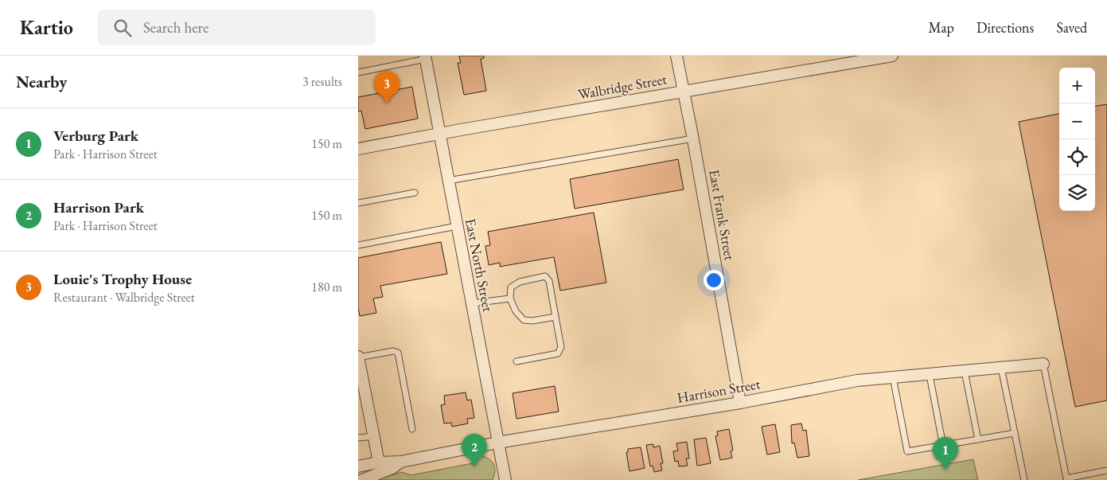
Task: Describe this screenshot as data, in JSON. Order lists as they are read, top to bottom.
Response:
{
  "streets": {
    "street": [
      "Walbridge Street",
      "East Frank Street",
      "East North Street",
      "Harrison Street"
    ]
  },
  "crossings": [
    ["Walbridge Street", "East Frank Street"],
    ["Walbridge Street", "East North Street"],
    ["East Frank Street", "Harrison Street"],
    ["East North Street", "Harrison Street"]
  ],
  "page": {
    "header": "Kartio",
    "search": "Search here",
    "nav": ["Map", "Directions", "Saved"],
    "heading": ["Nearby", "3 results"],
    "map_buttons": ["+", "−"],
    "pins": ["3", "2", "1"],
    "list": [
      {
        "mark": "1",
        "name": "Verburg Park",
        "note": "Park · Harrison Street",
        "value": "150 m"
      },
      {
        "mark": "2",
        "name": "Harrison Park",
        "note": "Park · Harrison Street",
        "value": "150 m"
      },
      {
        "mark": "3",
        "name": "Louie's Trophy House",
        "note": "Restaurant · Walbridge Street",
        "value": "180 m"
      }
    ]
  }
}
